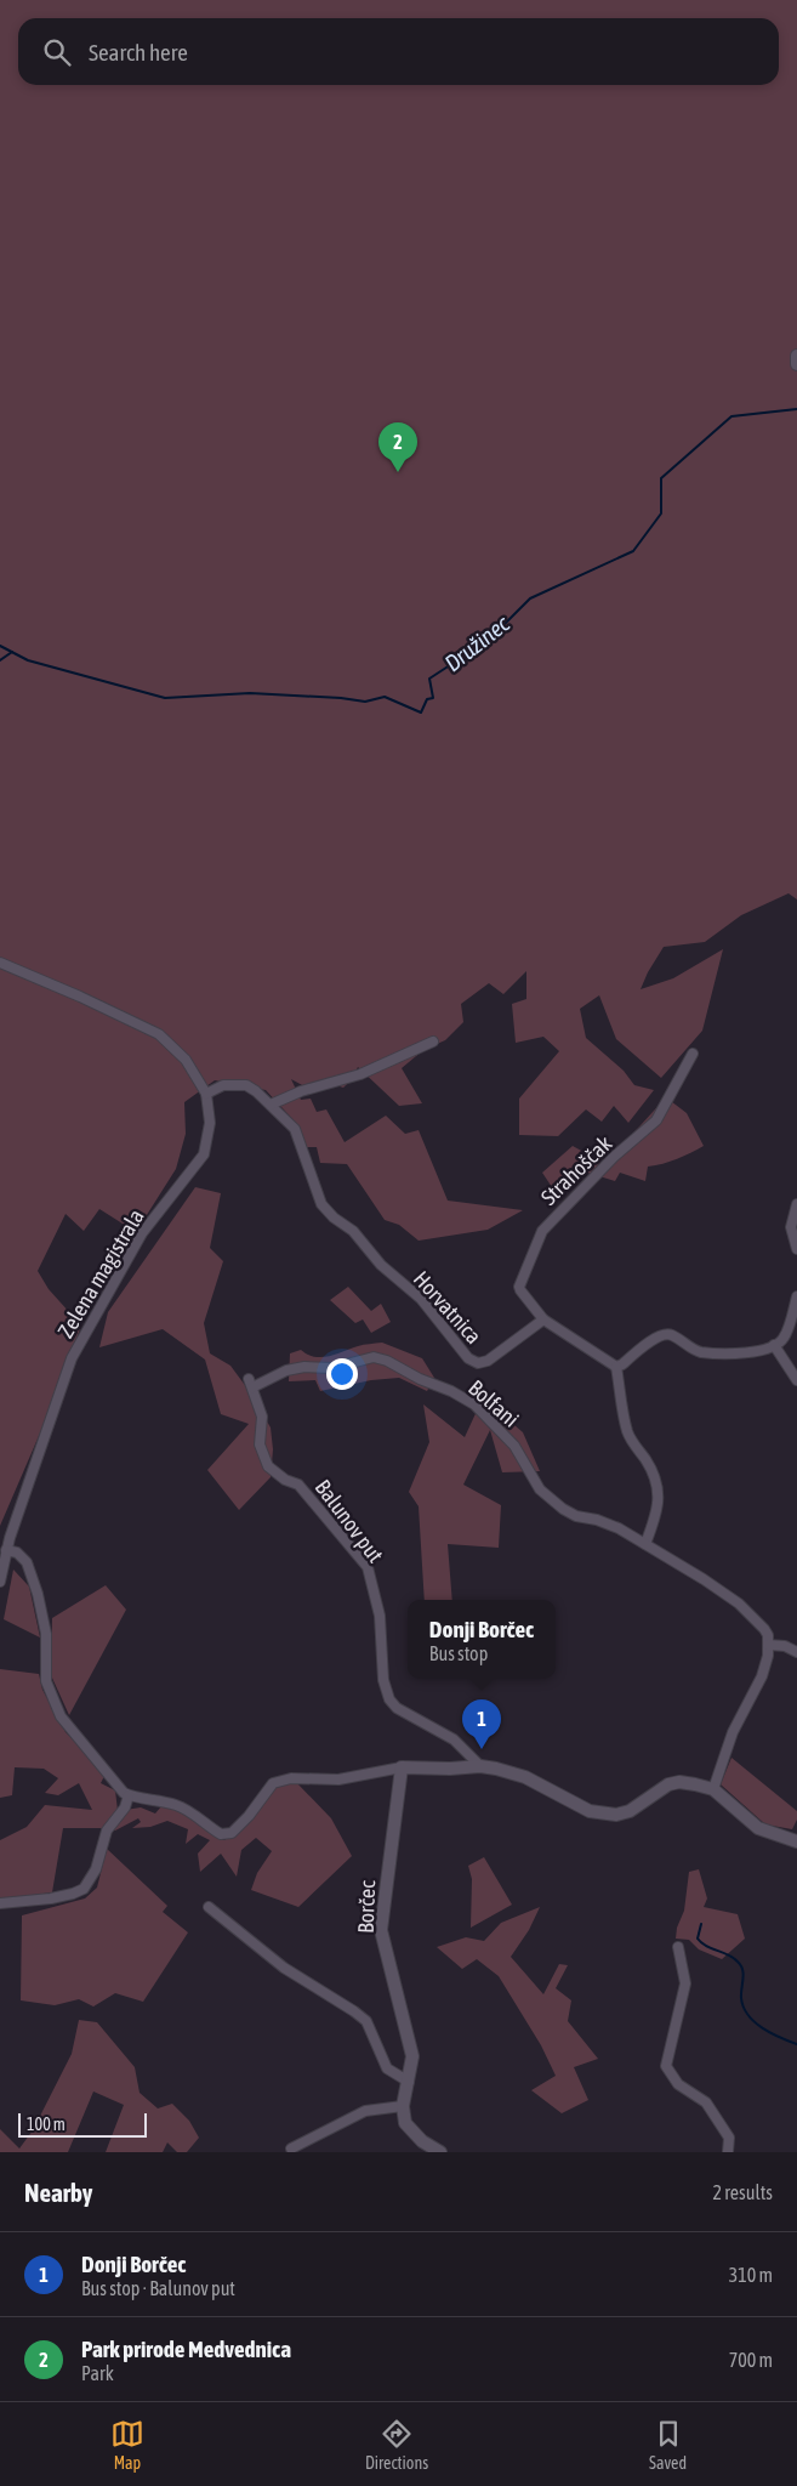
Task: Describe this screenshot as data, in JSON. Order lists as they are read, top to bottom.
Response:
{
  "streets": {
    "street": [
      "Strahoščak",
      "Zelena magistrala",
      "Horvatnica",
      "Bolfani",
      "Balunov put",
      "Borčec"
    ]
  },
  "crossings": [
    ["Strahoščak", "Horvatnica"],
    ["Zelena magistrala", "Horvatnica"],
    ["Bolfani", "Balunov put"]
  ],
  "water": ["Družinec"],
  "scale_bar": "100 m",
  "page": {
    "search": "Search here",
    "pins": ["2", "1"],
    "popup": ["Donji Borčec", "Bus stop"],
    "scale": "100 m",
    "heading": ["Nearby", "2 results"],
    "list": [
      {
        "mark": "1",
        "name": "Donji Borčec",
        "note": "Bus stop · Balunov put",
        "value": "310 m"
      },
      {
        "mark": "2",
        "name": "Park prirode Medvednica",
        "note": "Park",
        "value": "700 m"
      }
    ],
    "nav": ["Map", "Directions", "Saved"]
  }
}
